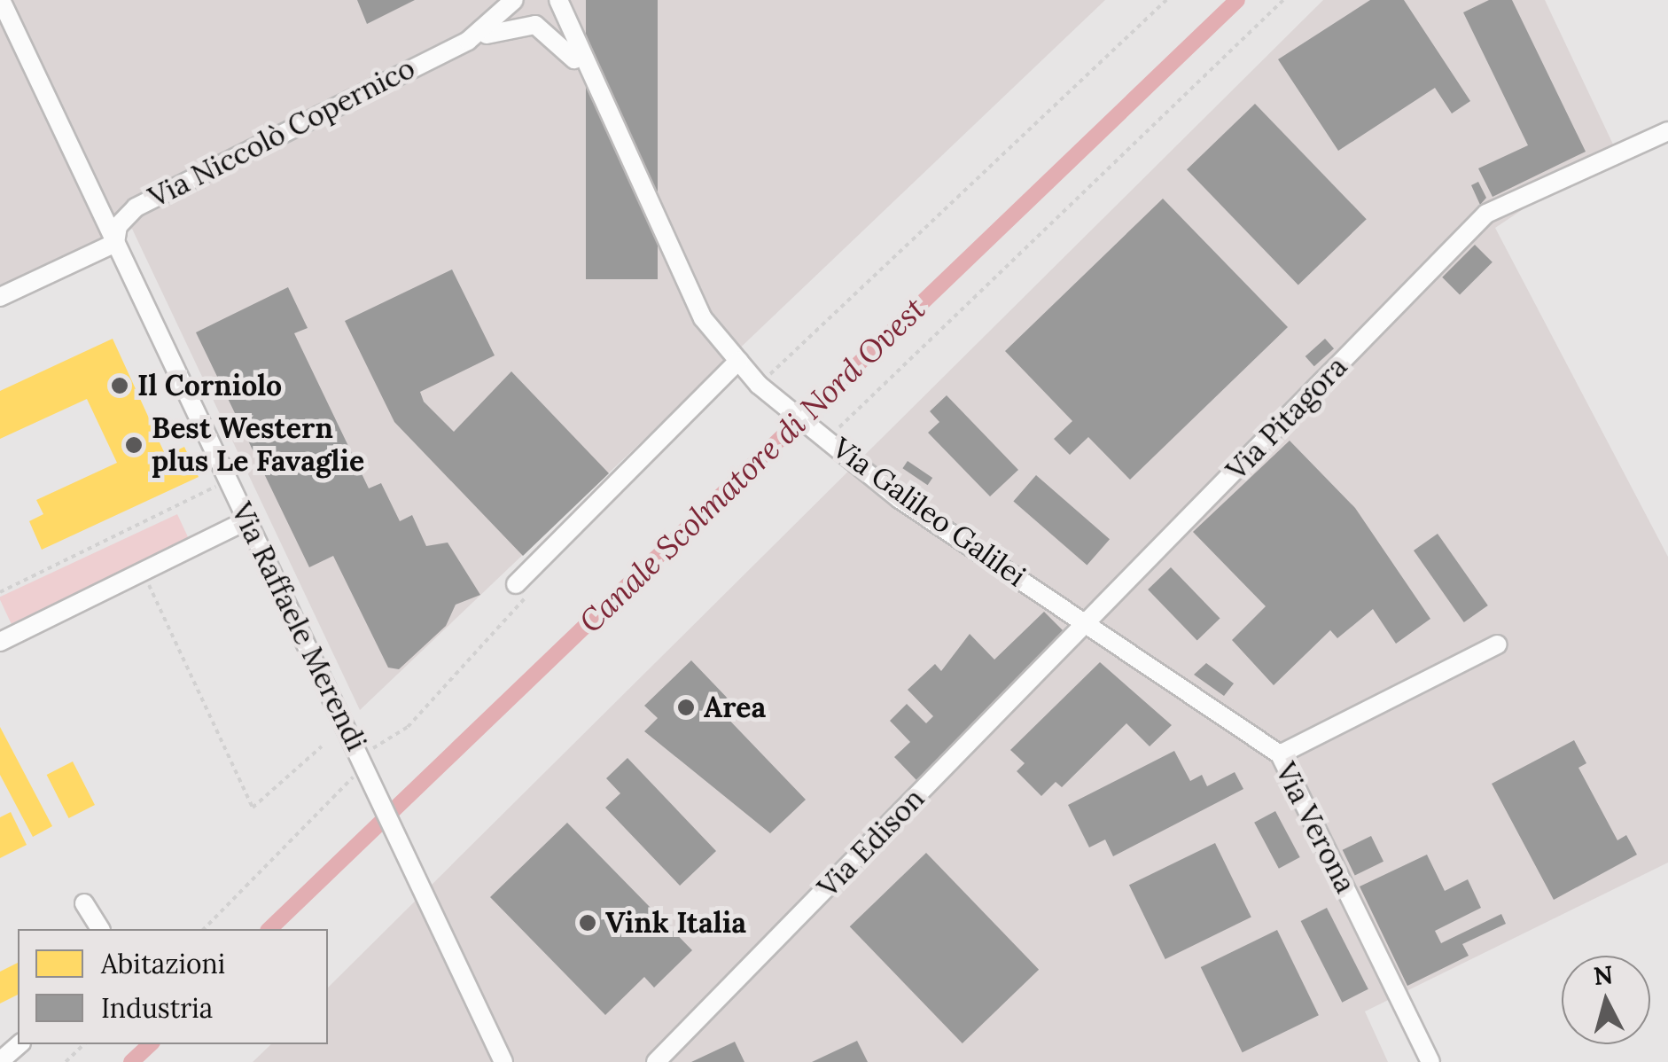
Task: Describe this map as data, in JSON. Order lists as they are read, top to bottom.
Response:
{
  "streets": {
    "street": [
      "Via Niccolò Copernico",
      "Via Pitagora",
      "Via Galileo Galilei",
      "Via Raffaele Merendi",
      "Via Verona",
      "Via Edison"
    ]
  },
  "crossings": [
    ["Via Niccolò Copernico", "Via Galileo Galilei"],
    ["Via Niccolò Copernico", "Via Raffaele Merendi"],
    ["Via Pitagora", "Via Galileo Galilei"],
    ["Via Pitagora", "Via Verona"],
    ["Via Pitagora", "Via Edison"],
    ["Via Galileo Galilei", "Via Verona"],
    ["Via Galileo Galilei", "Via Edison"],
    ["Via Verona", "Via Edison"]
  ],
  "water": ["Canale Scolmatore di Nord Ovest"],
  "places": [
    "Il Corniolo",
    "Best Western plus Le Favaglie",
    "Area",
    "Vink Italia"
  ],
  "legend": ["Abitazioni", "Industria"],
  "north": "top"
}
